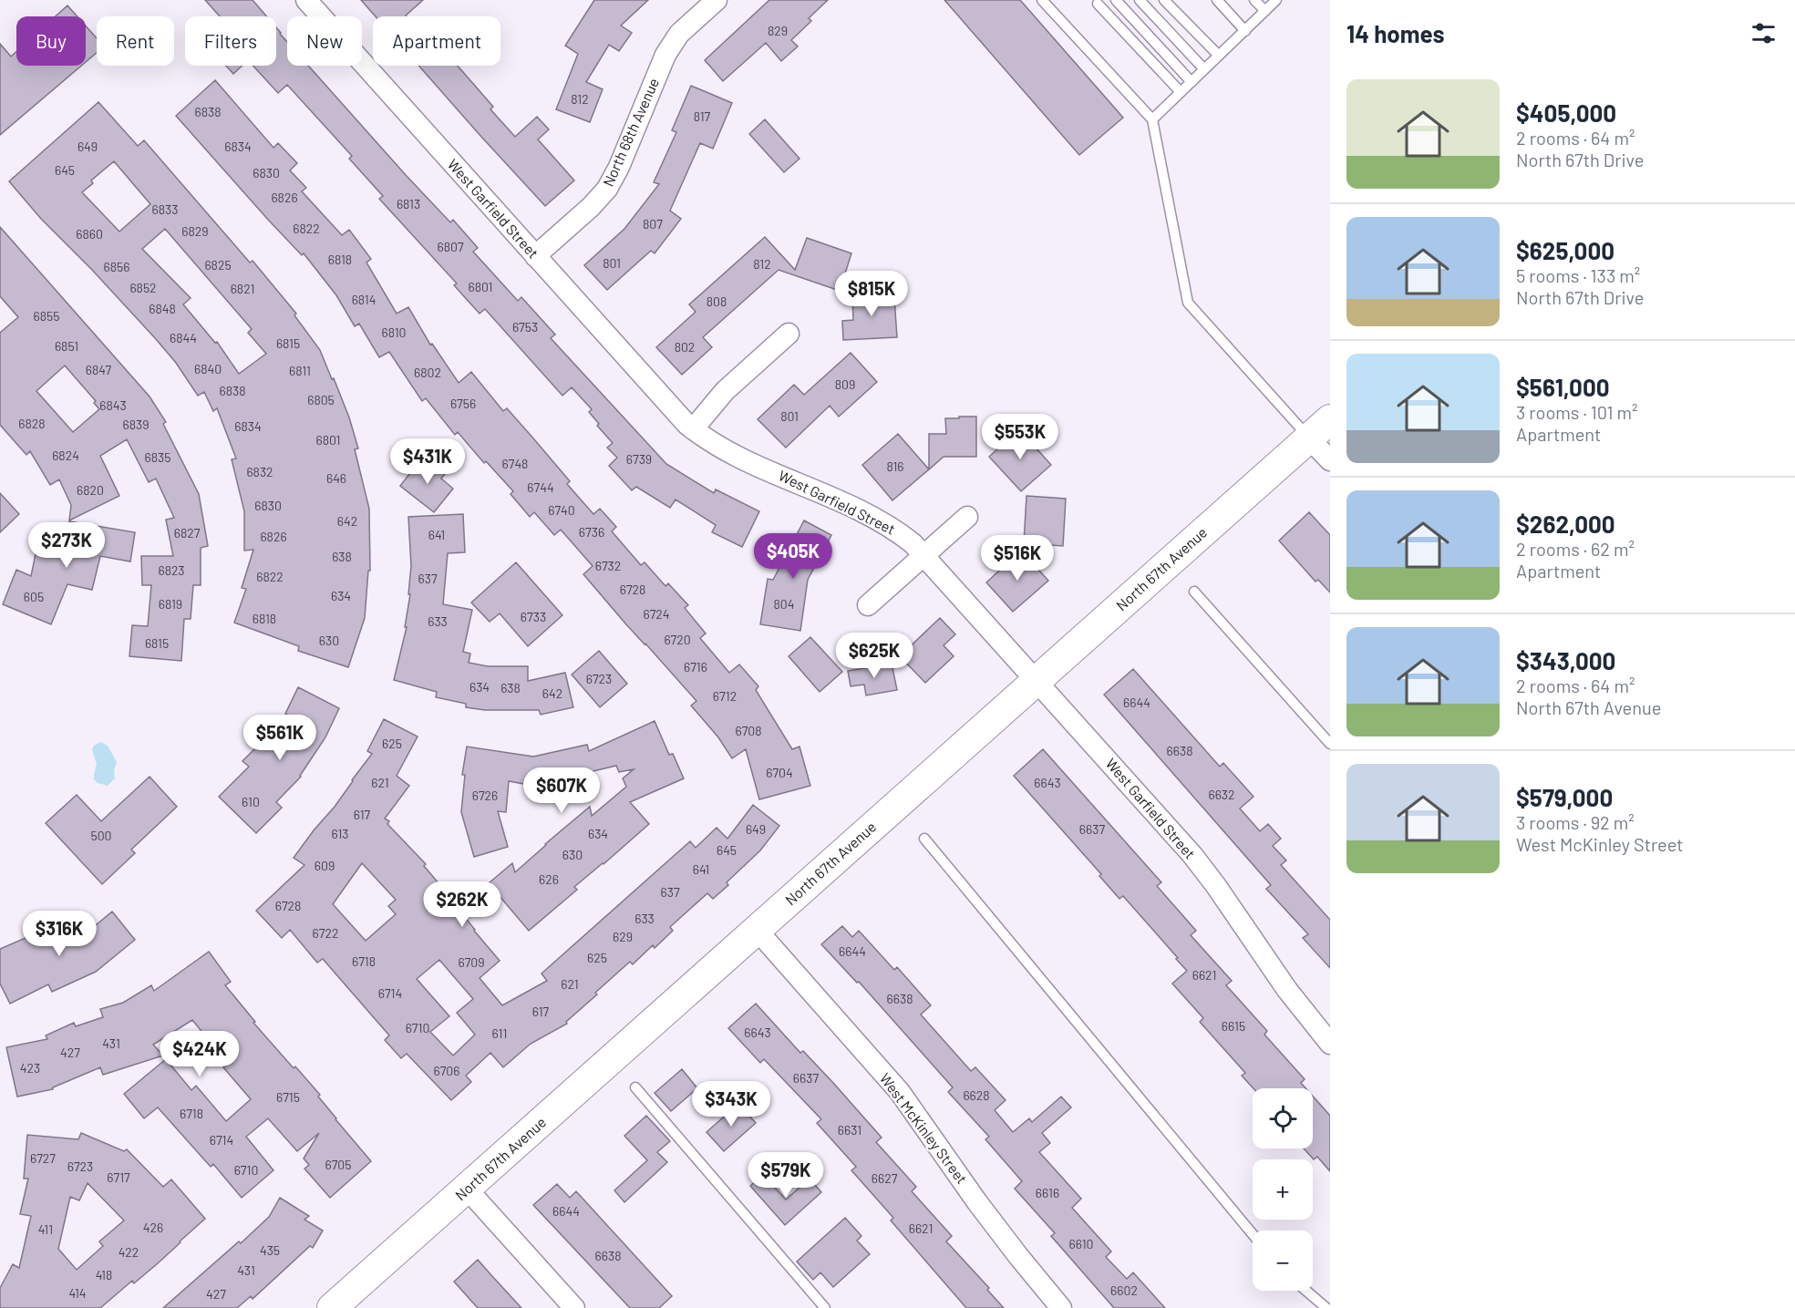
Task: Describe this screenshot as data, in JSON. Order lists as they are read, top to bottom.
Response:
{
  "streets": {
    "main road": ["North 67th Avenue"],
    "street": ["North 68th Avenue", "West Garfield Street", "West McKinley Street"]
  },
  "crossings": [
    ["North 68th Avenue", "West Garfield Street"],
    ["West Garfield Street", "North 67th Avenue"],
    ["North 67th Avenue", "West McKinley Street"]
  ],
  "house_numbers": [
    "829",
    "812",
    "6838",
    "817",
    "649",
    "6834",
    "645",
    "6830",
    "6826",
    "6813",
    "6833",
    "807",
    "6822",
    "6829",
    "6860",
    "6807",
    "6818",
    "801",
    "812",
    "6825",
    "6856",
    "6801",
    "6852",
    "6821",
    "6814",
    "808",
    "6848",
    "6855",
    "6753",
    "6810",
    "6844",
    "6815",
    "6851",
    "802",
    "6840",
    "6847",
    "6811",
    "6802",
    "809",
    "6838",
    "6805",
    "6756",
    "6843",
    "801",
    "6828",
    "6839",
    "6834",
    "6801",
    "6824",
    "6835",
    "6739",
    "6748",
    "816",
    "6832",
    "646",
    "6744",
    "6820",
    "6830",
    "6740",
    "642",
    "6736",
    "6827",
    "641",
    "6826",
    "638",
    "6732",
    "6823",
    "6822",
    "637",
    "6728",
    "634",
    "605",
    "6819",
    "804",
    "6724",
    "6733",
    "6818",
    "633",
    "6720",
    "630",
    "6815",
    "6716",
    "6723",
    "634",
    "638",
    "642",
    "6712",
    "6644",
    "6708",
    "625",
    "6638",
    "6704",
    "621",
    "6643",
    "6632",
    "6726",
    "610",
    "617",
    "649",
    "6637",
    "613",
    "634",
    "500",
    "645",
    "630",
    "609",
    "641",
    "626",
    "637",
    "6728",
    "633",
    "6722",
    "629",
    "6644",
    "625",
    "6718",
    "6709",
    "6621",
    "621",
    "6714",
    "6638",
    "617",
    "6615",
    "6710",
    "6643",
    "611",
    "431",
    "427",
    "423",
    "6706",
    "6637",
    "6628",
    "6715",
    "6718",
    "6631",
    "6714",
    "6727",
    "6705",
    "6723",
    "6710",
    "6717",
    "6627",
    "6616",
    "6644",
    "426",
    "6621",
    "411",
    "6610",
    "435",
    "422",
    "6638",
    "431",
    "418",
    "6602",
    "414",
    "427"
  ],
  "page": {
    "heading": "14 homes",
    "chip": [
      "Buy",
      "Rent",
      "Filters",
      "New",
      "Apartment"
    ],
    "list": [
      {
        "name": "$405,000",
        "note": "2 rooms · 64 m² · North 67th Drive"
      },
      {
        "name": "$625,000",
        "note": "5 rooms · 133 m² · North 67th Drive"
      },
      {
        "name": "$561,000",
        "note": "3 rooms · 101 m² · Apartment"
      },
      {
        "name": "$262,000",
        "note": "2 rooms · 62 m² · Apartment"
      },
      {
        "name": "$343,000",
        "note": "2 rooms · 64 m² · North 67th Avenue"
      },
      {
        "name": "$579,000",
        "note": "3 rooms · 92 m² · West McKinley Street"
      }
    ],
    "price": [
      "$815K",
      "$553K",
      "$431K",
      "$273K",
      "$405K",
      "$516K",
      "$625K",
      "$561K",
      "$607K",
      "$262K",
      "$316K",
      "$424K",
      "$343K",
      "$579K"
    ],
    "map_buttons": ["+", "−"]
  }
}
